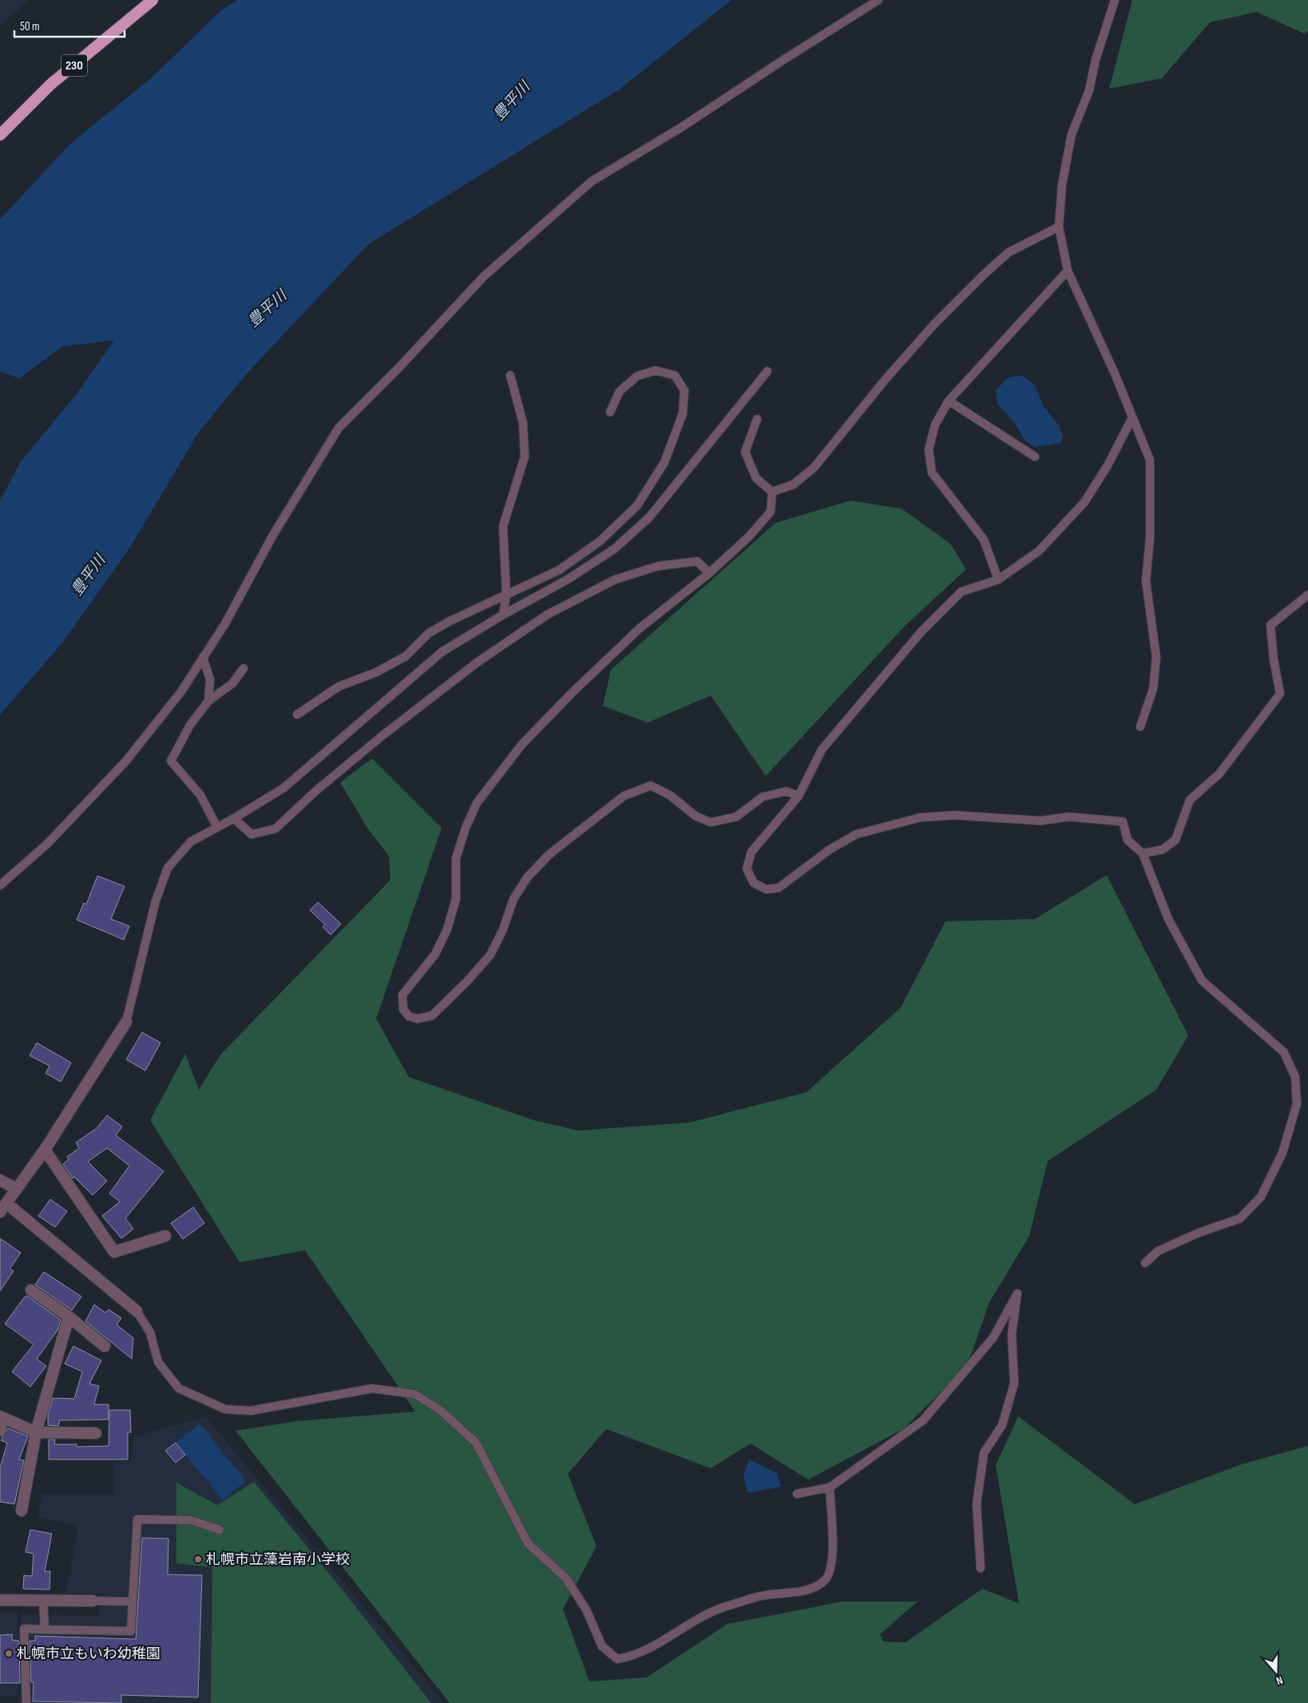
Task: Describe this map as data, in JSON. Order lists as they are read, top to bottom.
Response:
{
  "streets": {
    "highway": ["230"]
  },
  "water": ["豊平川"],
  "places": ["札幌市立藻岩南小学校", "札幌市立もいわ幼稚園"],
  "scale_bar": "50 m",
  "north": "bottom"
}
